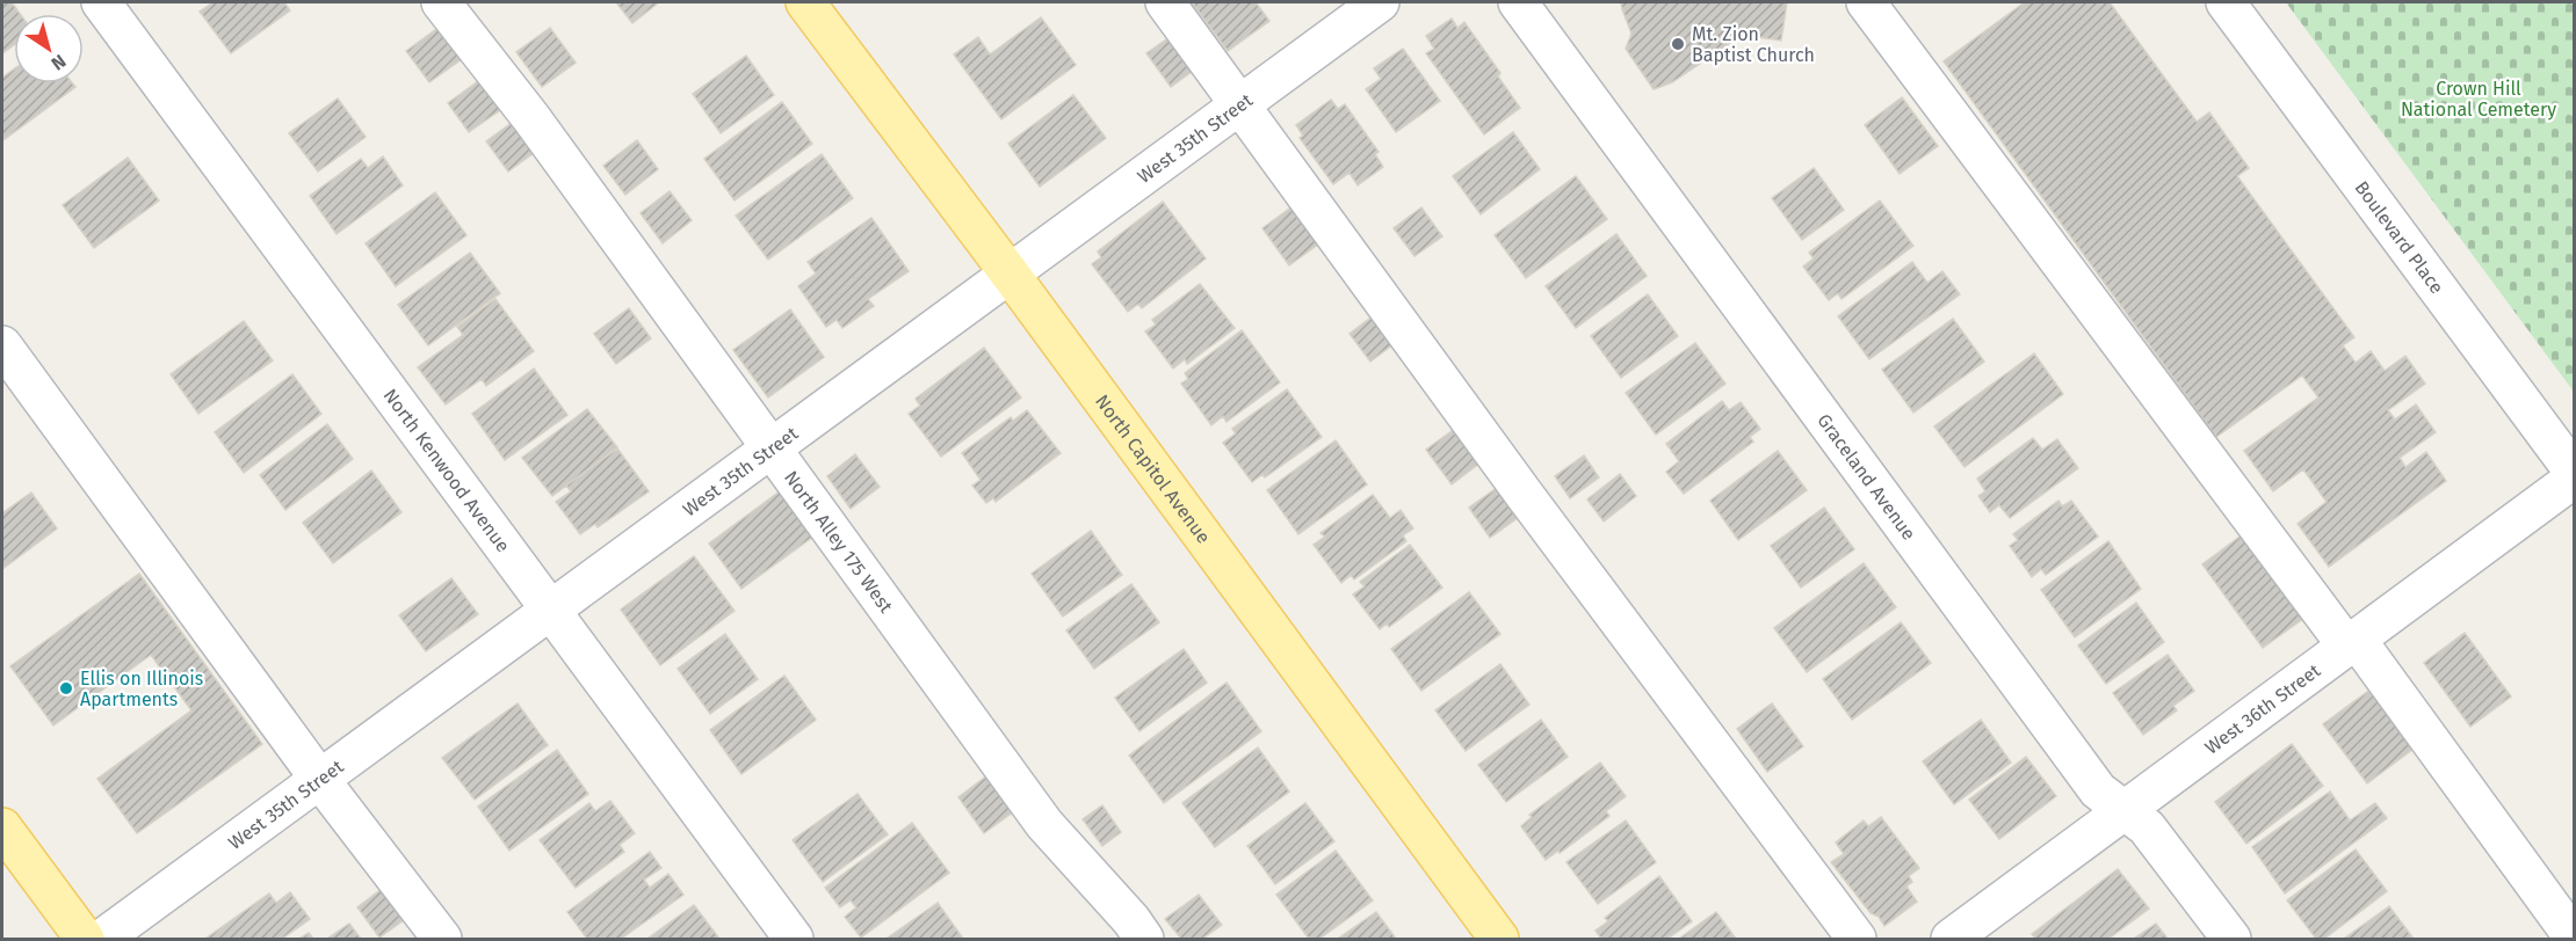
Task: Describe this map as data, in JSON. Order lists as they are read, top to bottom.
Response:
{
  "streets": {
    "main road": ["North Capitol Avenue"],
    "street": [
      "West 35th Street",
      "Boulevard Place",
      "North Kenwood Avenue",
      "Graceland Avenue",
      "North Alley 175 West",
      "West 36th Street"
    ]
  },
  "crossings": [
    ["West 35th Street", "North Kenwood Avenue"],
    ["West 35th Street", "North Capitol Avenue"],
    ["West 35th Street", "North Alley 175 West"],
    ["Graceland Avenue", "West 36th Street"]
  ],
  "parks": ["Crown Hill National Cemetery"],
  "places": ["Mt. Zion Baptist Church", "Ellis on Illinois Apartments"],
  "north": "bottom right"
}
